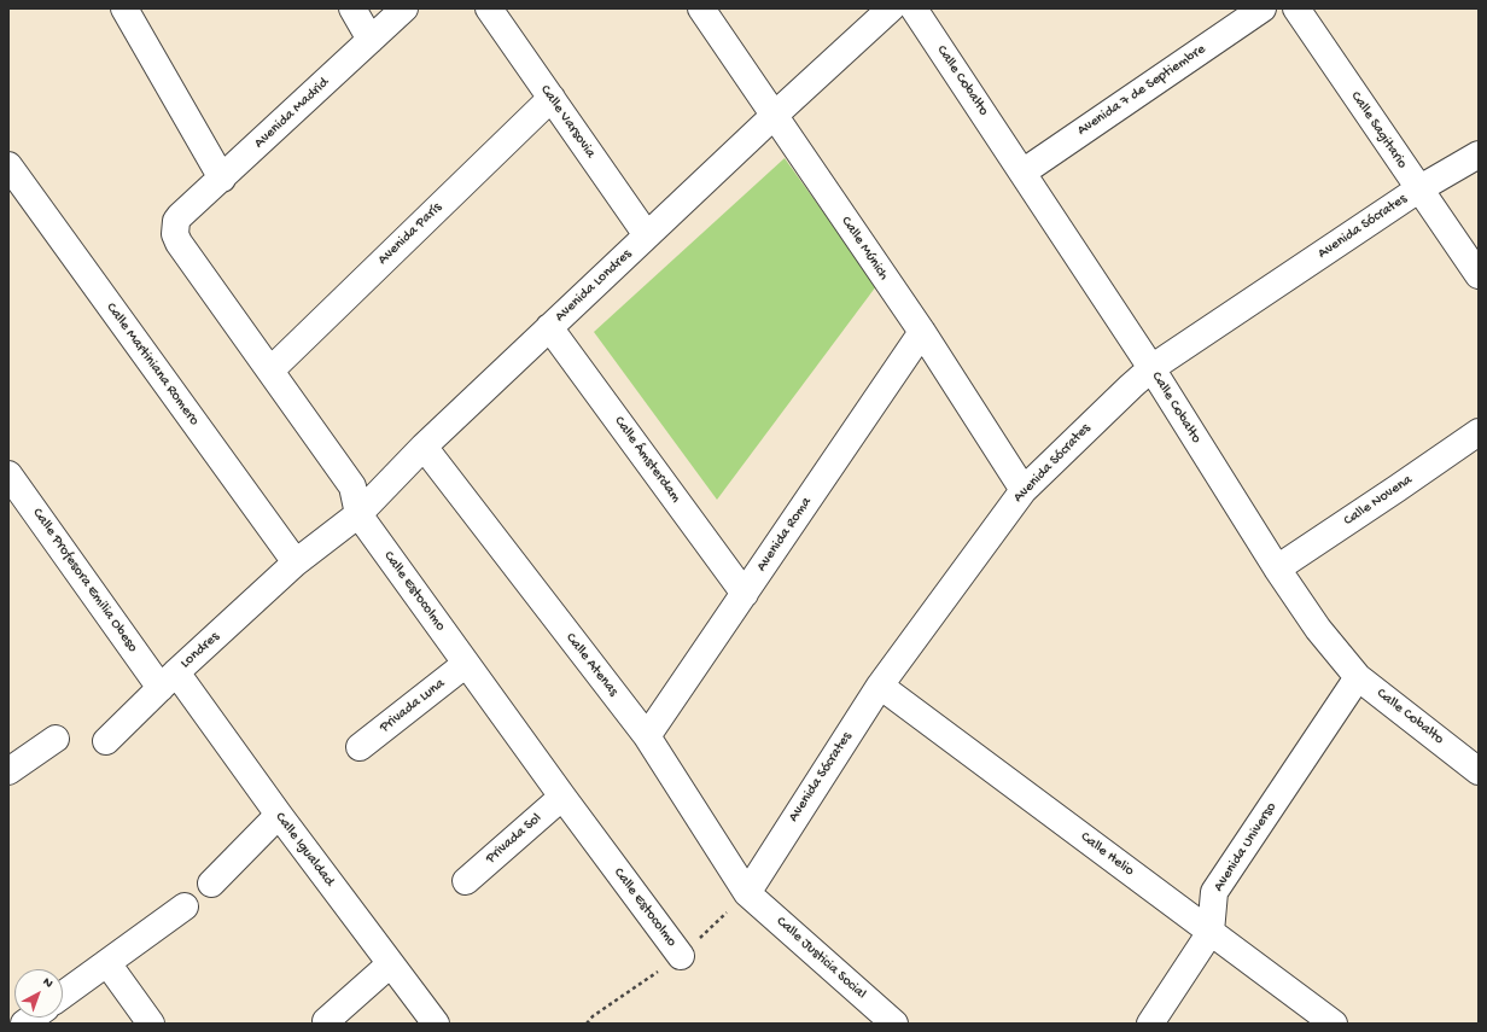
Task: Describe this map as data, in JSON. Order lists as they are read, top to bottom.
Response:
{
  "streets": {
    "street": [
      "Calle Cobalto",
      "Avenida 7 de Septiembre",
      "Avenida Madrid",
      "Calle Varsovia",
      "Calle Sagitario",
      "Avenida Sócrates",
      "Avenida París",
      "Calle Múnich",
      "Avenida Londres",
      "Calle Martiniana Romero",
      "Calle Ámsterdam",
      "Calle Novena",
      "Avenida Roma",
      "Calle Profesora Emilia Obeso",
      "Calle Estocolmo",
      "Londres",
      "Calle Atenas",
      "Privada Luna",
      "Privada Sol",
      "Avenida Universo",
      "Calle Igualdad",
      "Calle Helio",
      "Calle Justicia Social"
    ]
  },
  "crossings": [
    ["Calle Cobalto", "Avenida 7 de Septiembre"],
    ["Calle Cobalto", "Avenida Sócrates"],
    ["Calle Cobalto", "Calle Novena"],
    ["Calle Cobalto", "Avenida Universo"],
    ["Avenida Madrid", "Calle Estocolmo"],
    ["Calle Varsovia", "Avenida París"],
    ["Calle Varsovia", "Avenida Londres"],
    ["Calle Sagitario", "Avenida Sócrates"],
    ["Avenida Sócrates", "Calle Múnich"],
    ["Avenida Sócrates", "Calle Atenas"],
    ["Avenida Sócrates", "Calle Helio"],
    ["Avenida Sócrates", "Calle Justicia Social"],
    ["Avenida París", "Calle Estocolmo"],
    ["Calle Múnich", "Avenida Londres"],
    ["Calle Múnich", "Avenida Roma"],
    ["Avenida Londres", "Calle Martiniana Romero"],
    ["Avenida Londres", "Calle Ámsterdam"],
    ["Avenida Londres", "Calle Estocolmo"],
    ["Avenida Londres", "Londres"],
    ["Avenida Londres", "Calle Atenas"],
    ["Calle Martiniana Romero", "Londres"],
    ["Calle Ámsterdam", "Avenida Roma"],
    ["Avenida Roma", "Calle Atenas"],
    ["Calle Profesora Emilia Obeso", "Londres"],
    ["Calle Profesora Emilia Obeso", "Calle Igualdad"],
    ["Calle Estocolmo", "Privada Luna"],
    ["Calle Estocolmo", "Privada Sol"],
    ["Londres", "Calle Igualdad"],
    ["Calle Atenas", "Calle Justicia Social"],
    ["Avenida Universo", "Calle Helio"]
  ],
  "north": "top right"
}
